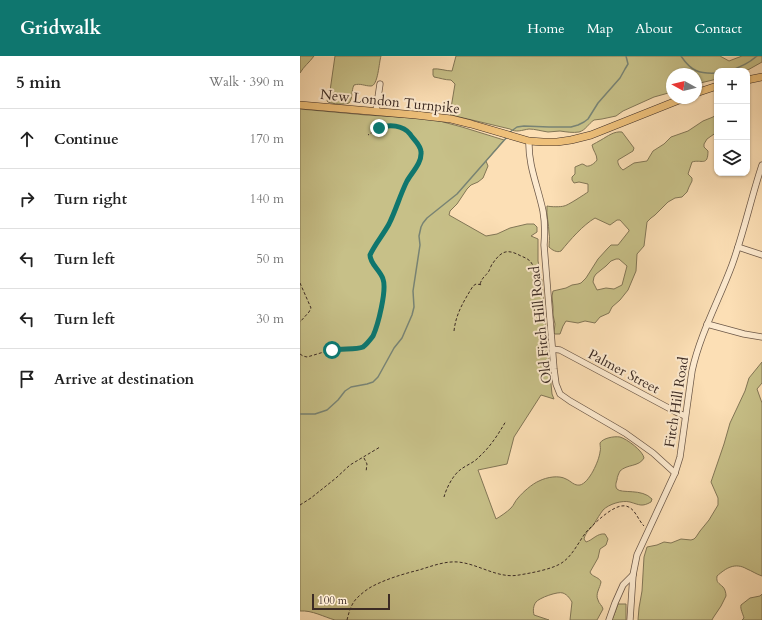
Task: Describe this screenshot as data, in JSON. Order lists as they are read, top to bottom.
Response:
{
  "streets": {
    "main road": ["New London Turnpike"],
    "street": ["Old Fitch Hill Road", "Palmer Street", "Fitch Hill Road"]
  },
  "crossings": [
    ["New London Turnpike", "Old Fitch Hill Road"],
    ["Old Fitch Hill Road", "Palmer Street"],
    ["Old Fitch Hill Road", "Fitch Hill Road"],
    ["Palmer Street", "Fitch Hill Road"]
  ],
  "scale_bar": "100 m",
  "north": "left",
  "page": {
    "header": "Gridwalk",
    "nav": [
      "Home",
      "Map",
      "About",
      "Contact"
    ],
    "heading": ["5 min", "Walk · 390 m"],
    "map_buttons": ["+", "−"],
    "list": [
      ["Continue", "170 m"],
      ["Turn right", "140 m"],
      ["Turn left", "50 m"],
      ["Turn left", "30 m"],
      "Arrive at destination"
    ],
    "scale": "100 m"
  }
}
